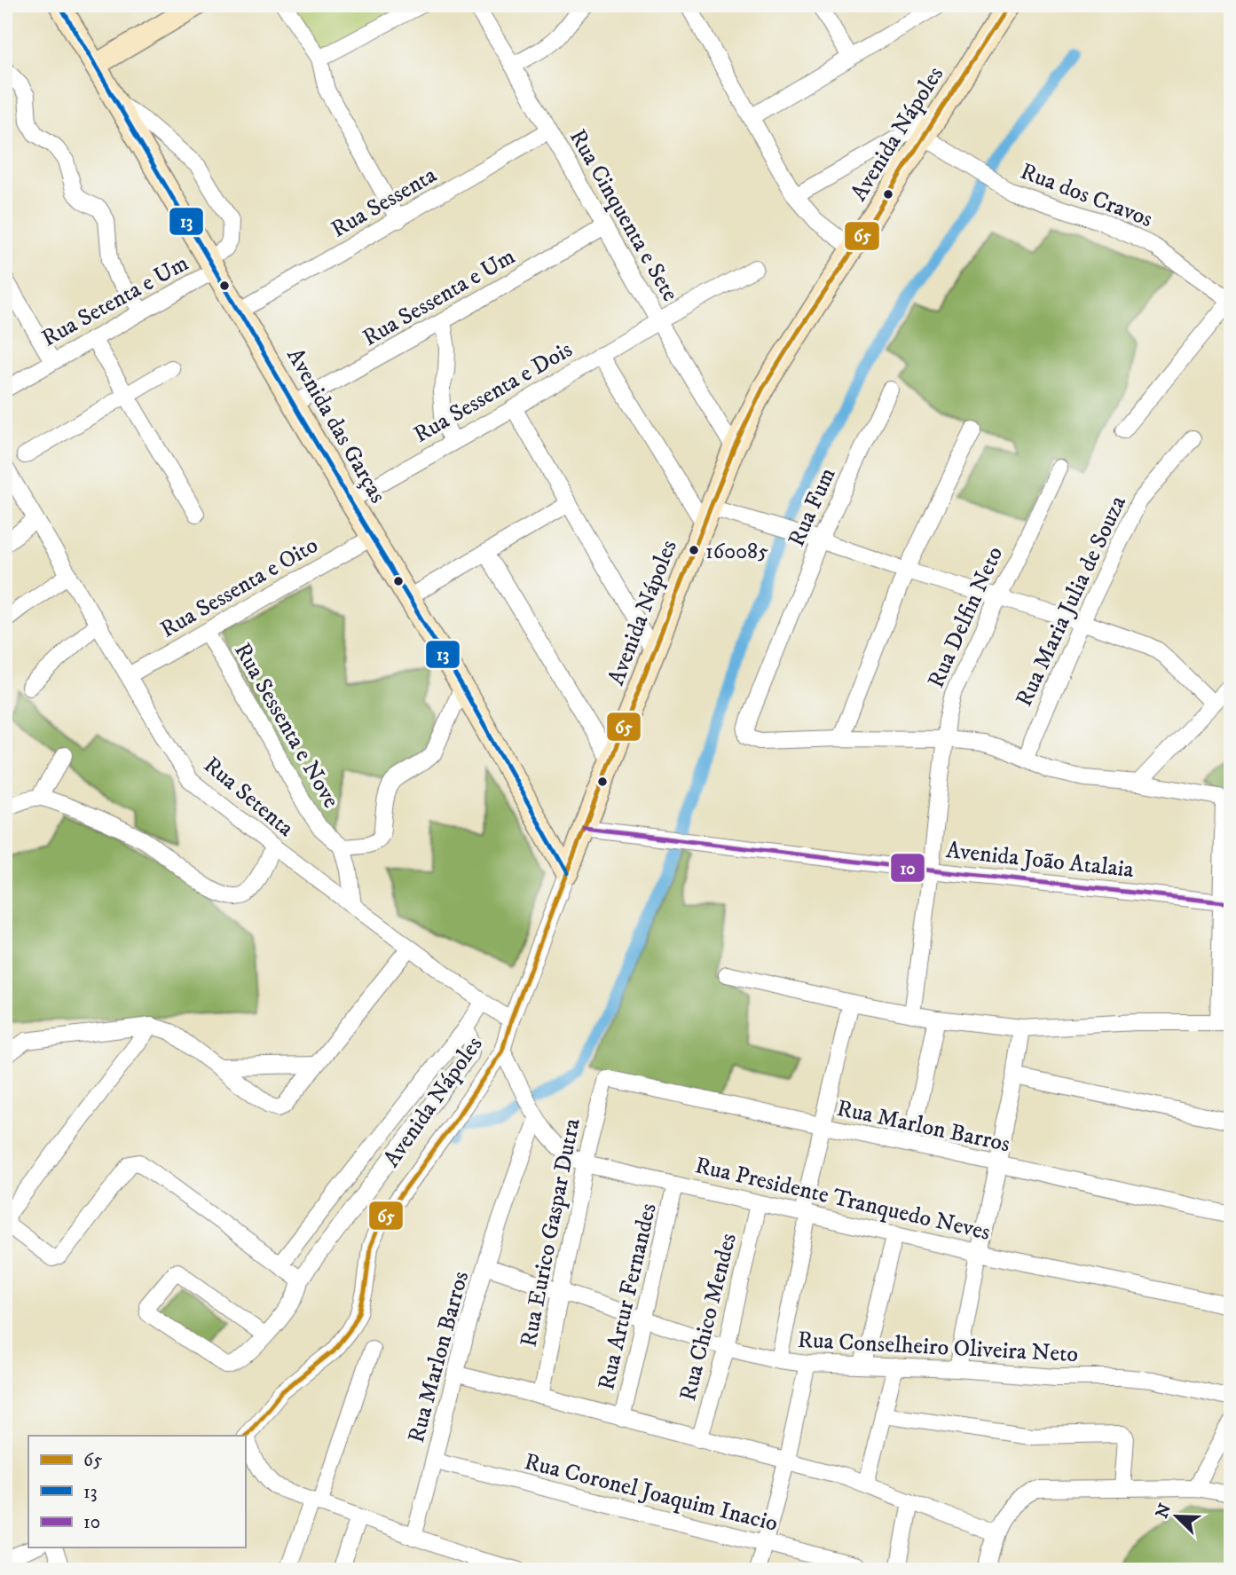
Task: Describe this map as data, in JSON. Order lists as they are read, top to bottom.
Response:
{
  "streets": {
    "main road": ["Avenida Nápoles", "Avenida das Garças"],
    "street": [
      "Rua dos Cravos",
      "Rua Sessenta",
      "Rua Cinquenta e Sete",
      "Rua Sessenta e Um",
      "Rua Setenta e Um",
      "Rua Sessenta e Dois",
      "Rua Fum",
      "Rua Sessenta e Oito",
      "Rua Maria Julia de Souza",
      "Rua Delfin Neto",
      "Rua Sessenta e Nove",
      "Rua Setenta",
      "Avenida João Atalaia",
      "Rua Marlon Barros",
      "Rua Presidente Tranquedo Neves",
      "Rua Eurico Gaspar Dutra",
      "Rua Artur Fernandes",
      "Rua Chico Mendes",
      "Rua Conselheiro Oliveira Neto",
      "Rua Coronel Joaquim Inacio"
    ]
  },
  "crossings": [
    ["Avenida Nápoles", "Rua dos Cravos"],
    ["Avenida Nápoles", "Rua Cinquenta e Sete"],
    ["Avenida Nápoles", "Avenida das Garças"],
    ["Avenida Nápoles", "Rua Setenta"],
    ["Avenida Nápoles", "Avenida João Atalaia"],
    ["Avenida Nápoles", "Rua Presidente Tranquedo Neves"],
    ["Rua Sessenta", "Rua Cinquenta e Sete"],
    ["Rua Sessenta", "Avenida das Garças"],
    ["Rua Cinquenta e Sete", "Rua Sessenta e Um"],
    ["Rua Cinquenta e Sete", "Rua Sessenta e Dois"],
    ["Rua Sessenta e Um", "Avenida das Garças"],
    ["Rua Setenta e Um", "Avenida das Garças"],
    ["Rua Sessenta e Dois", "Avenida das Garças"],
    ["Avenida das Garças", "Rua Sessenta e Oito"],
    ["Rua Sessenta e Oito", "Rua Sessenta e Nove"],
    ["Rua Sessenta e Oito", "Rua Setenta"],
    ["Rua Delfin Neto", "Avenida João Atalaia"],
    ["Rua Marlon Barros", "Rua Presidente Tranquedo Neves"],
    ["Rua Marlon Barros", "Rua Eurico Gaspar Dutra"],
    ["Rua Marlon Barros", "Rua Conselheiro Oliveira Neto"],
    ["Rua Marlon Barros", "Rua Coronel Joaquim Inacio"],
    ["Rua Presidente Tranquedo Neves", "Rua Eurico Gaspar Dutra"],
    ["Rua Presidente Tranquedo Neves", "Rua Artur Fernandes"],
    ["Rua Presidente Tranquedo Neves", "Rua Chico Mendes"],
    ["Rua Eurico Gaspar Dutra", "Rua Conselheiro Oliveira Neto"],
    ["Rua Artur Fernandes", "Rua Conselheiro Oliveira Neto"],
    ["Rua Chico Mendes", "Rua Conselheiro Oliveira Neto"]
  ],
  "places": ["160085"],
  "lines": ["transit line 65", "transit line 13", "transit line 10"],
  "legend": ["65", "13", "10"],
  "north": "top left"
}
